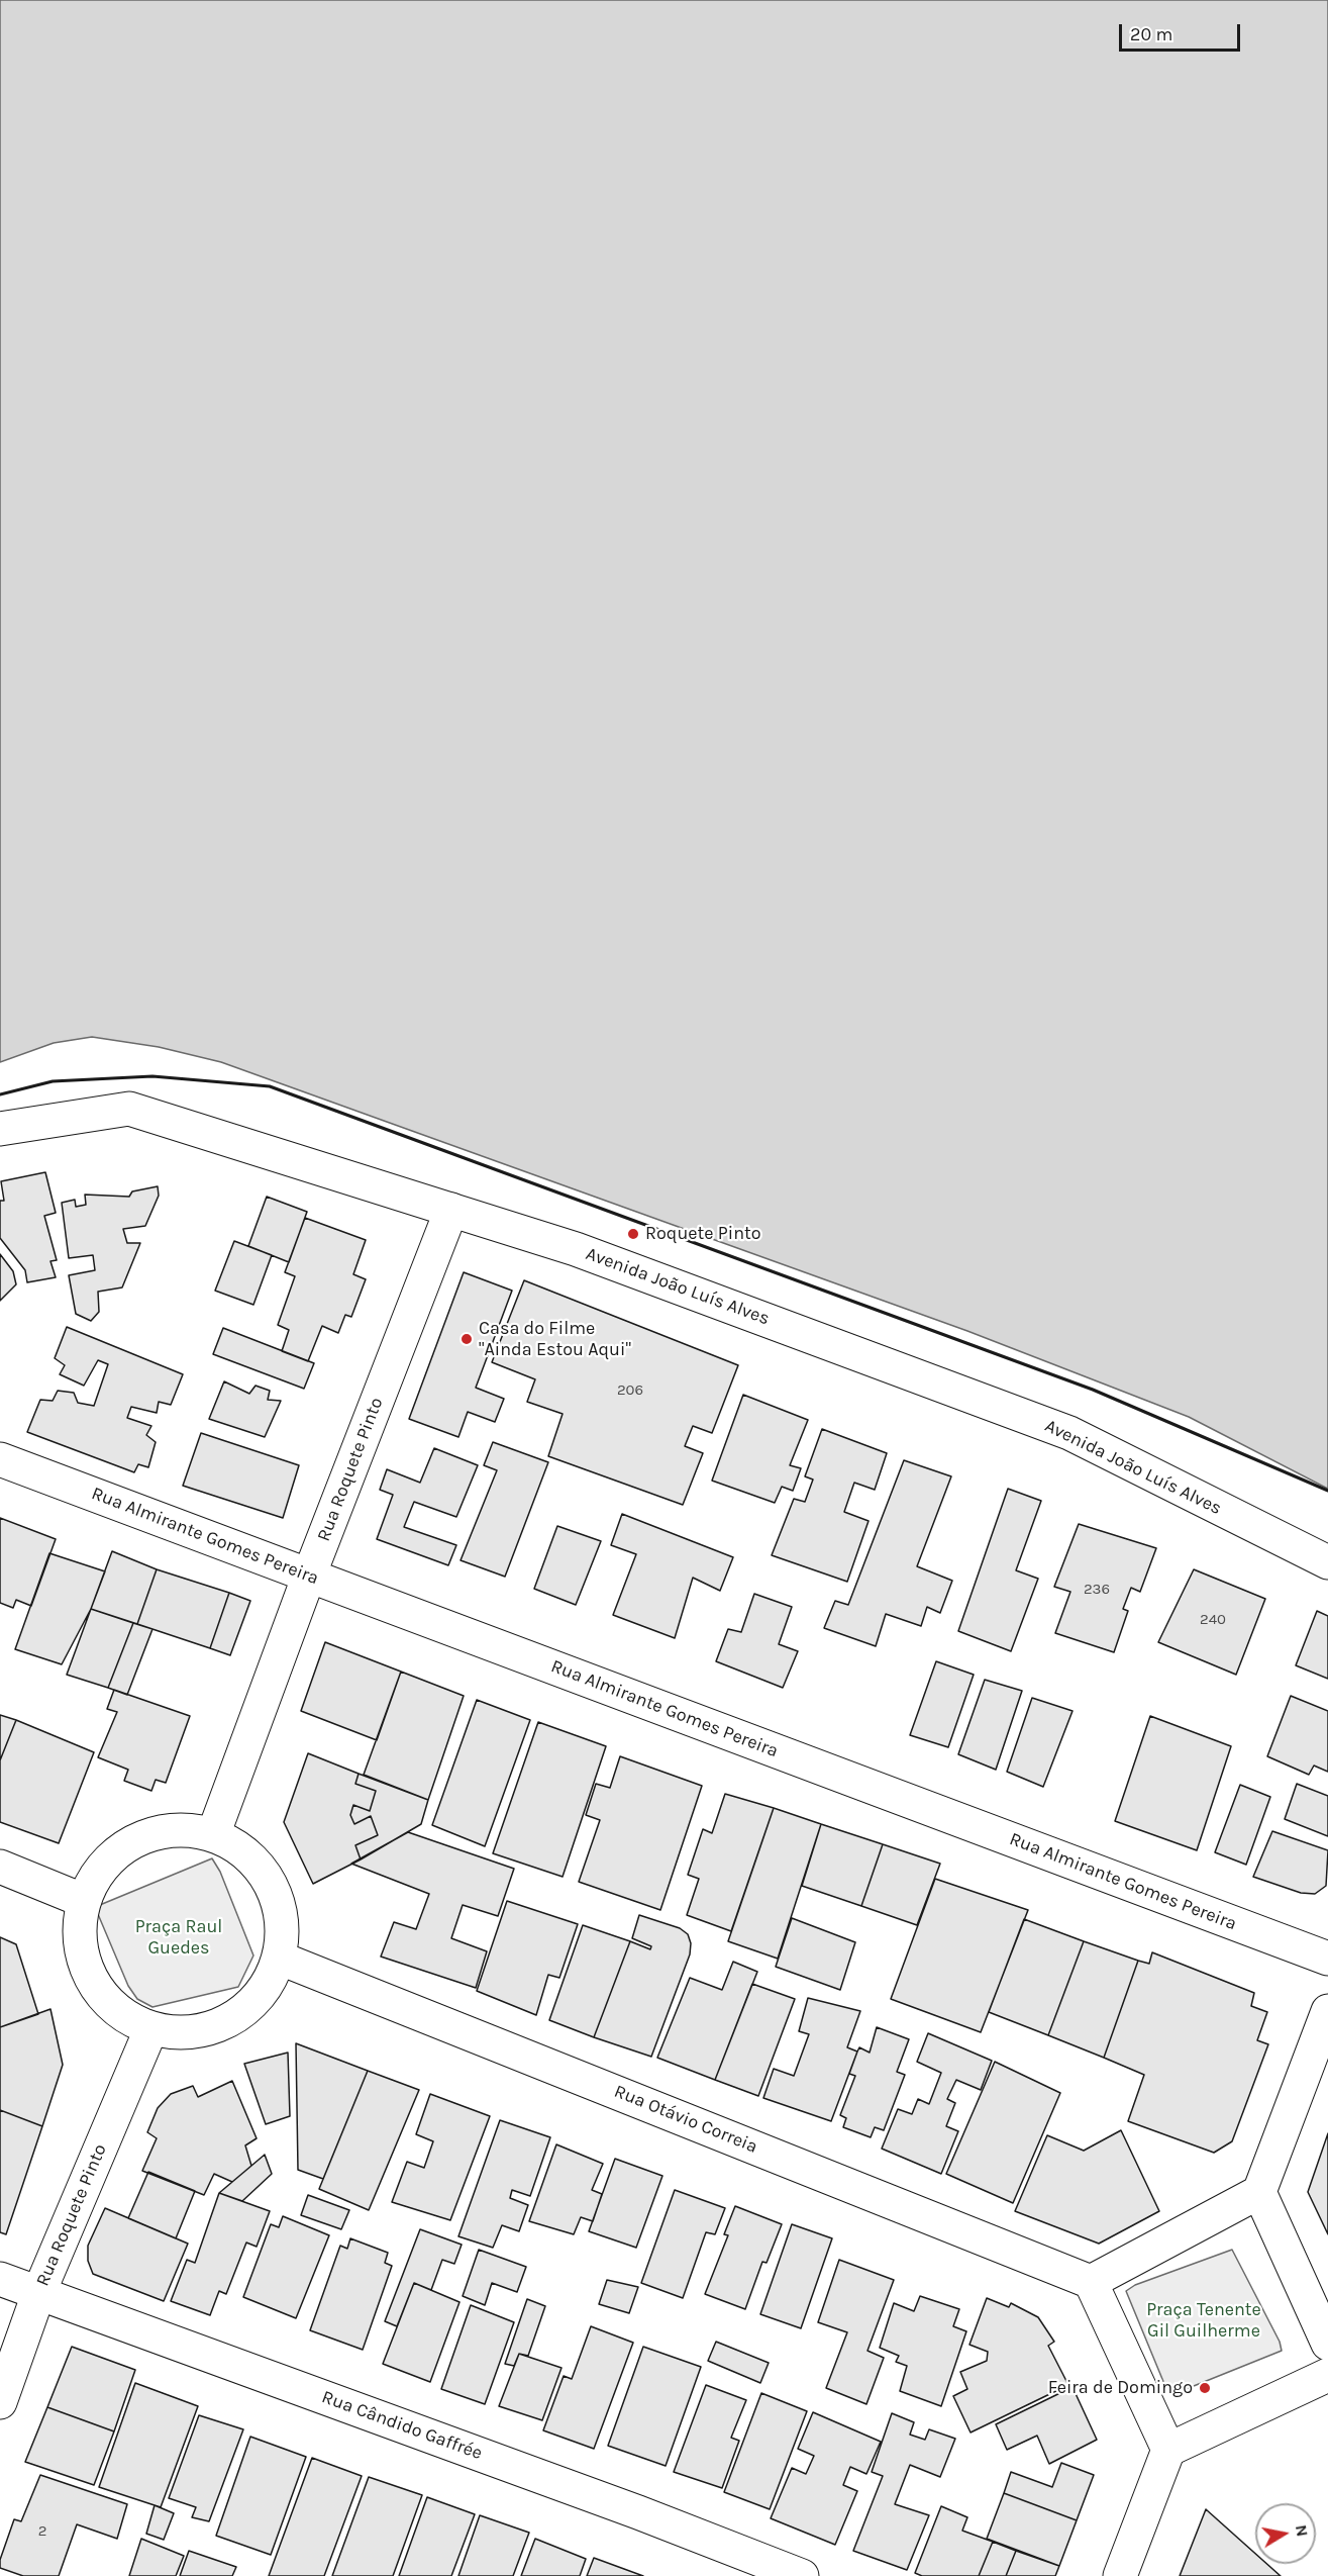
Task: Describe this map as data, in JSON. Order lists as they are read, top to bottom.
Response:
{
  "streets": {
    "street": [
      "Avenida João Luís Alves",
      "Rua Roquete Pinto",
      "Rua Almirante Gomes Pereira",
      "Rua Otávio Correia",
      "Rua Cândido Gaffrée"
    ]
  },
  "crossings": [
    ["Avenida João Luís Alves", "Rua Roquete Pinto"],
    ["Rua Roquete Pinto", "Rua Almirante Gomes Pereira"],
    ["Rua Roquete Pinto", "Rua Otávio Correia"],
    ["Rua Roquete Pinto", "Rua Cândido Gaffrée"]
  ],
  "parks": ["Praça Raul Guedes", "Praça Tenente Gil Guilherme"],
  "places": ["Roquete Pinto", "Casa do Filme \"Ainda Estou Aqui\"", "Feira de Domingo"],
  "house_numbers": [
    "206",
    "236",
    "240",
    "2"
  ],
  "scale_bar": "20 m",
  "north": "right"
}
